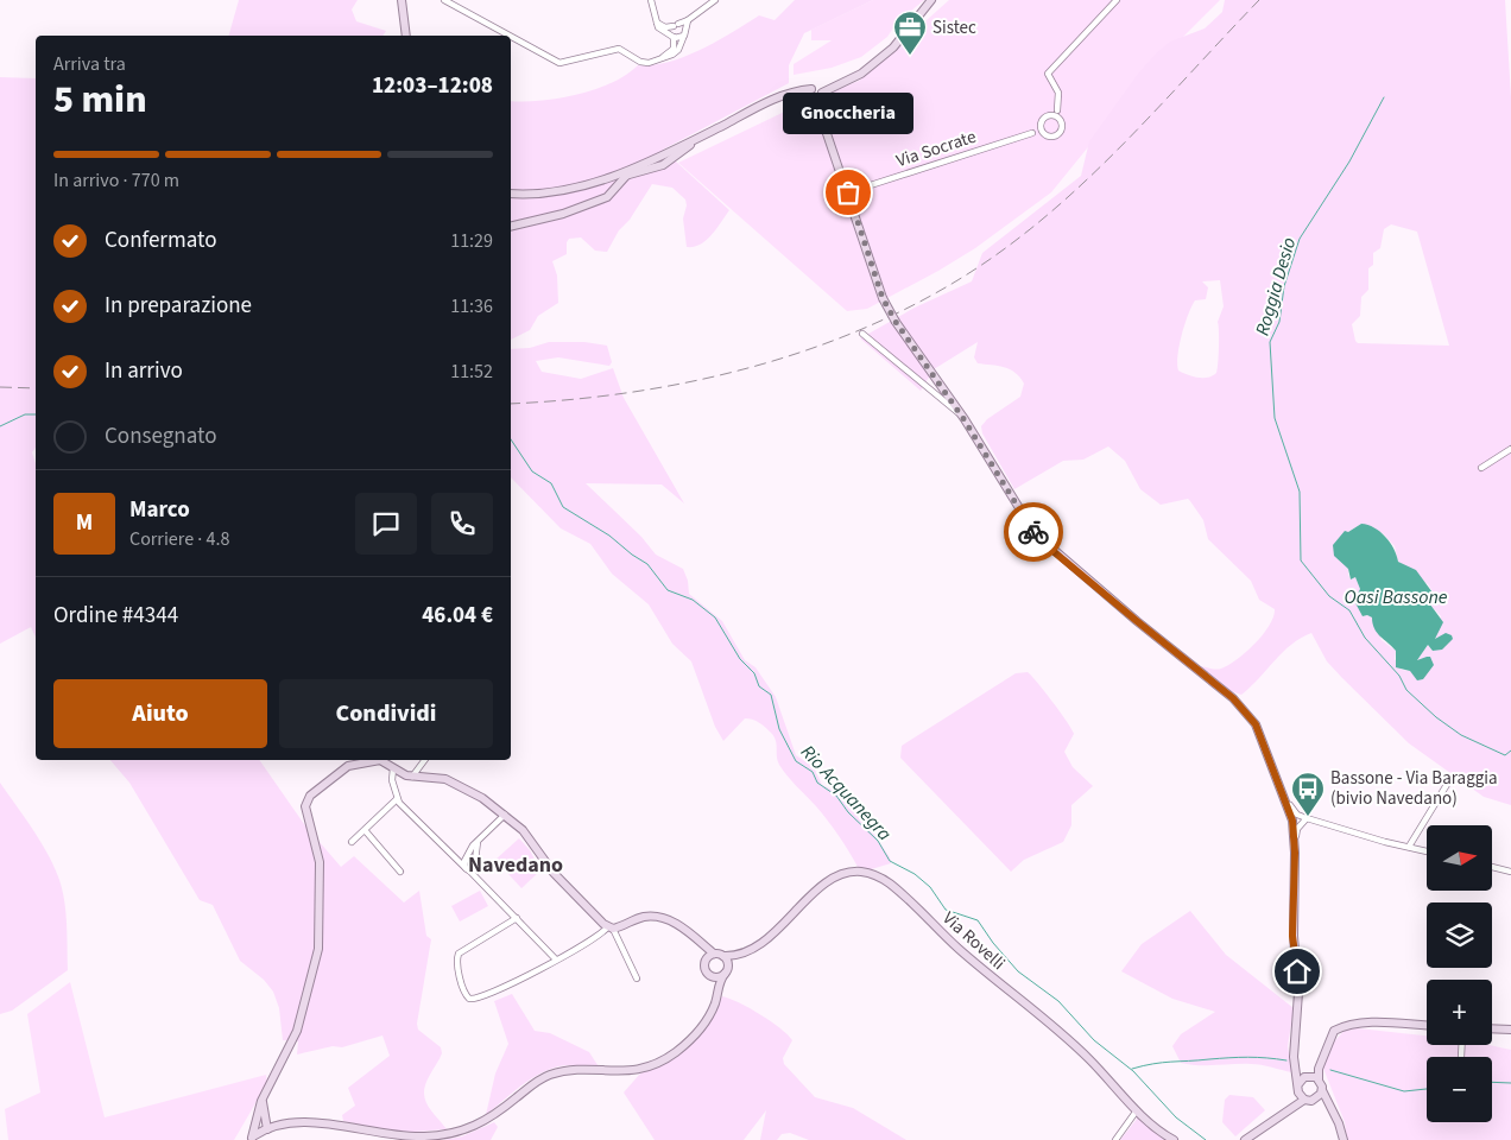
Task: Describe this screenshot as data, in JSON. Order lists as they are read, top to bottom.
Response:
{
  "streets": {
    "street": ["Via Socrate", "Via Rovelli"]
  },
  "districts": ["Navedano"],
  "water": ["Roggia Desio", "Oasi Bassone", "Rio Acquanegra"],
  "places": {
    "office": ["Sistec"],
    "other": ["Gnoccheria"],
    "bus stop": ["Bassone - Via Baraggia (bivio Navedano)"]
  },
  "north": "right",
  "page": {
    "heading": ["5 min", "Arriva tra", "12:03–12:08"],
    "panel": [
      "Marco",
      "Corriere · 4.8",
      "Ordine #4344",
      "46.04 €"
    ],
    "bubble": "Gnoccheria",
    "bar": "In arrivo · 770 m",
    "list": [
      ["Confermato", "11:29"],
      ["In preparazione", "11:36"],
      ["In arrivo", "11:52"],
      "Consegnato"
    ],
    "round": "M",
    "buttons": ["Aiuto", "Condividi"],
    "map_buttons": ["+", "−"]
  }
}
